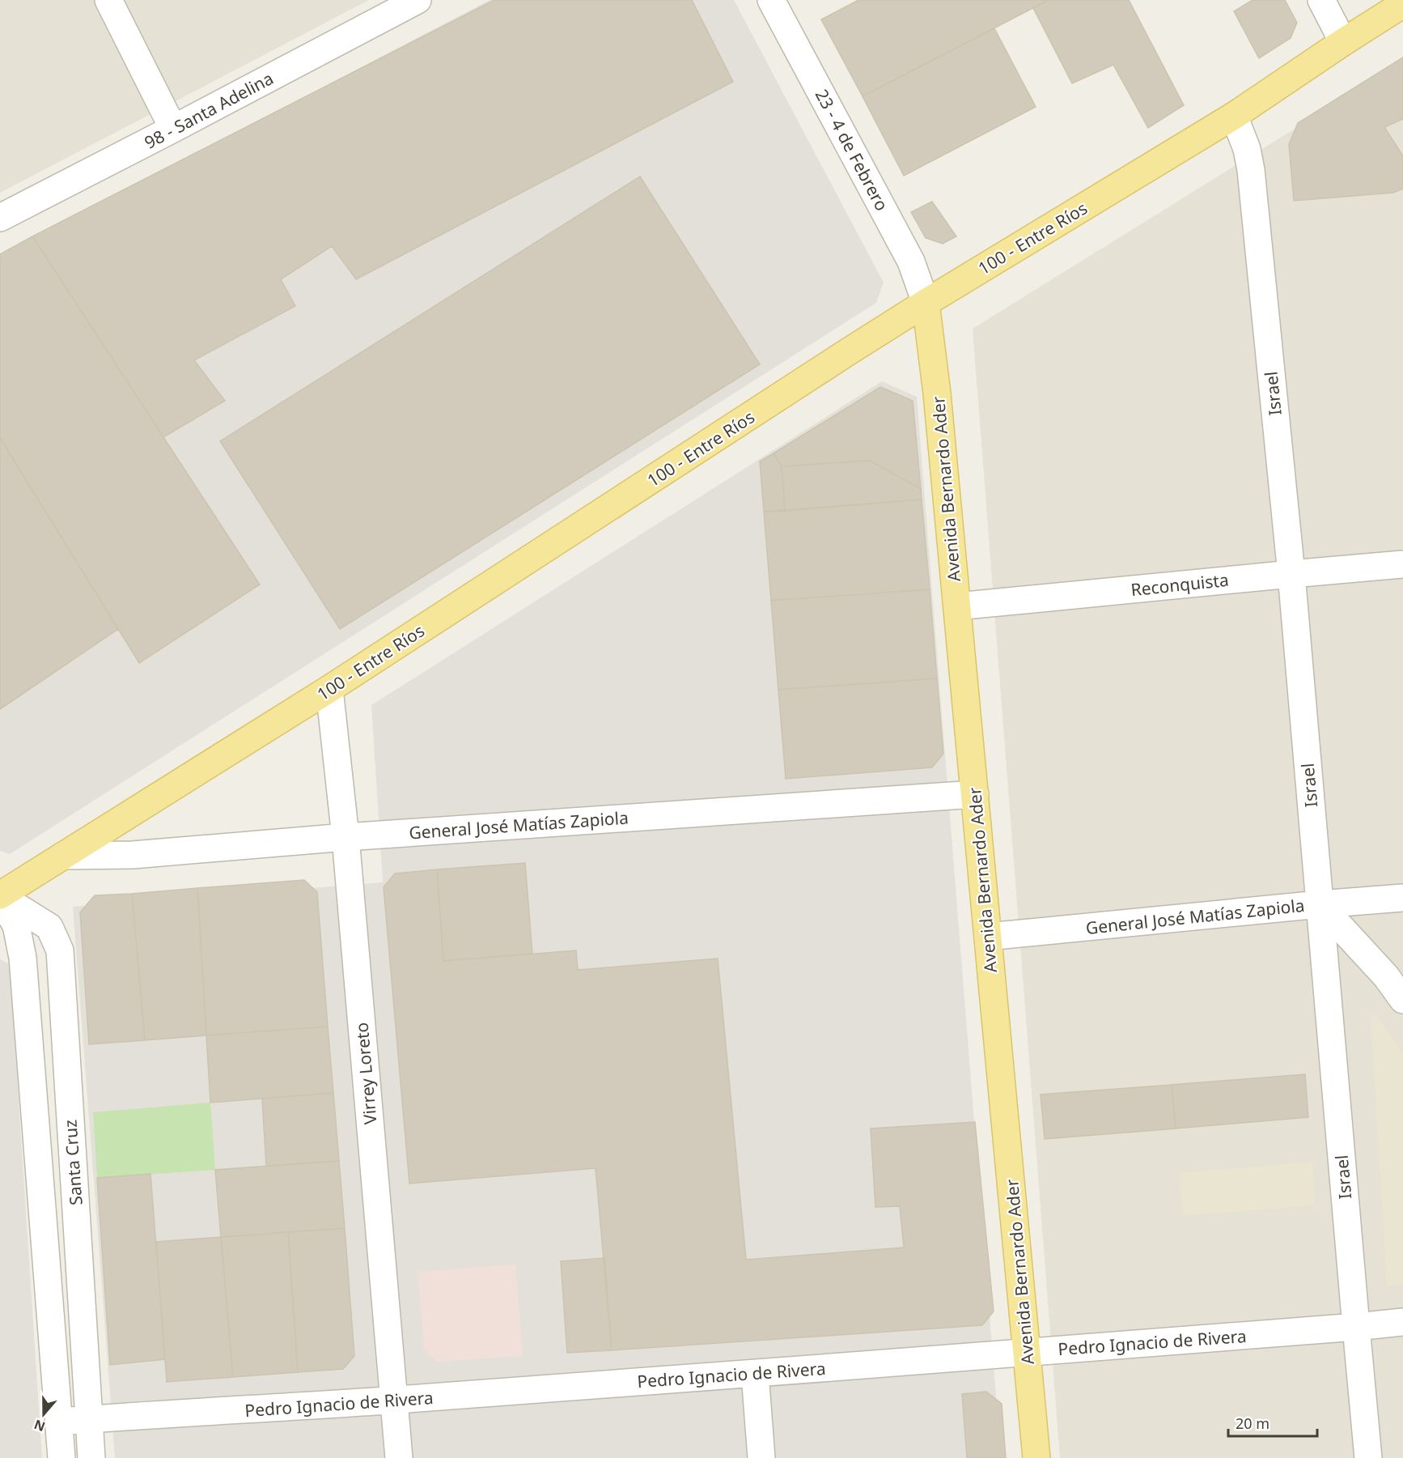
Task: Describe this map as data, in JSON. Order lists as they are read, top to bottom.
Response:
{
  "streets": {
    "main road": ["100 - Entre Ríos", "Avenida Bernardo Ader"],
    "street": [
      "98 - Santa Adelina",
      "23 - 4 de Febrero",
      "Israel",
      "Reconquista",
      "General José Matías Zapiola",
      "Virrey Loreto",
      "Santa Cruz",
      "Pedro Ignacio de Rivera"
    ]
  },
  "crossings": [
    ["23 - 4 de Febrero", "100 - Entre Ríos"],
    ["23 - 4 de Febrero", "Avenida Bernardo Ader"],
    ["100 - Entre Ríos", "Israel"],
    ["100 - Entre Ríos", "Avenida Bernardo Ader"],
    ["100 - Entre Ríos", "General José Matías Zapiola"],
    ["100 - Entre Ríos", "Virrey Loreto"],
    ["100 - Entre Ríos", "Santa Cruz"],
    ["Israel", "Reconquista"],
    ["Israel", "General José Matías Zapiola"],
    ["Israel", "Pedro Ignacio de Rivera"],
    ["Avenida Bernardo Ader", "Reconquista"],
    ["Avenida Bernardo Ader", "General José Matías Zapiola"],
    ["Avenida Bernardo Ader", "Pedro Ignacio de Rivera"],
    ["General José Matías Zapiola", "Virrey Loreto"],
    ["Virrey Loreto", "Pedro Ignacio de Rivera"],
    ["Santa Cruz", "Pedro Ignacio de Rivera"]
  ],
  "scale_bar": "20 m",
  "north": "bottom"
}
